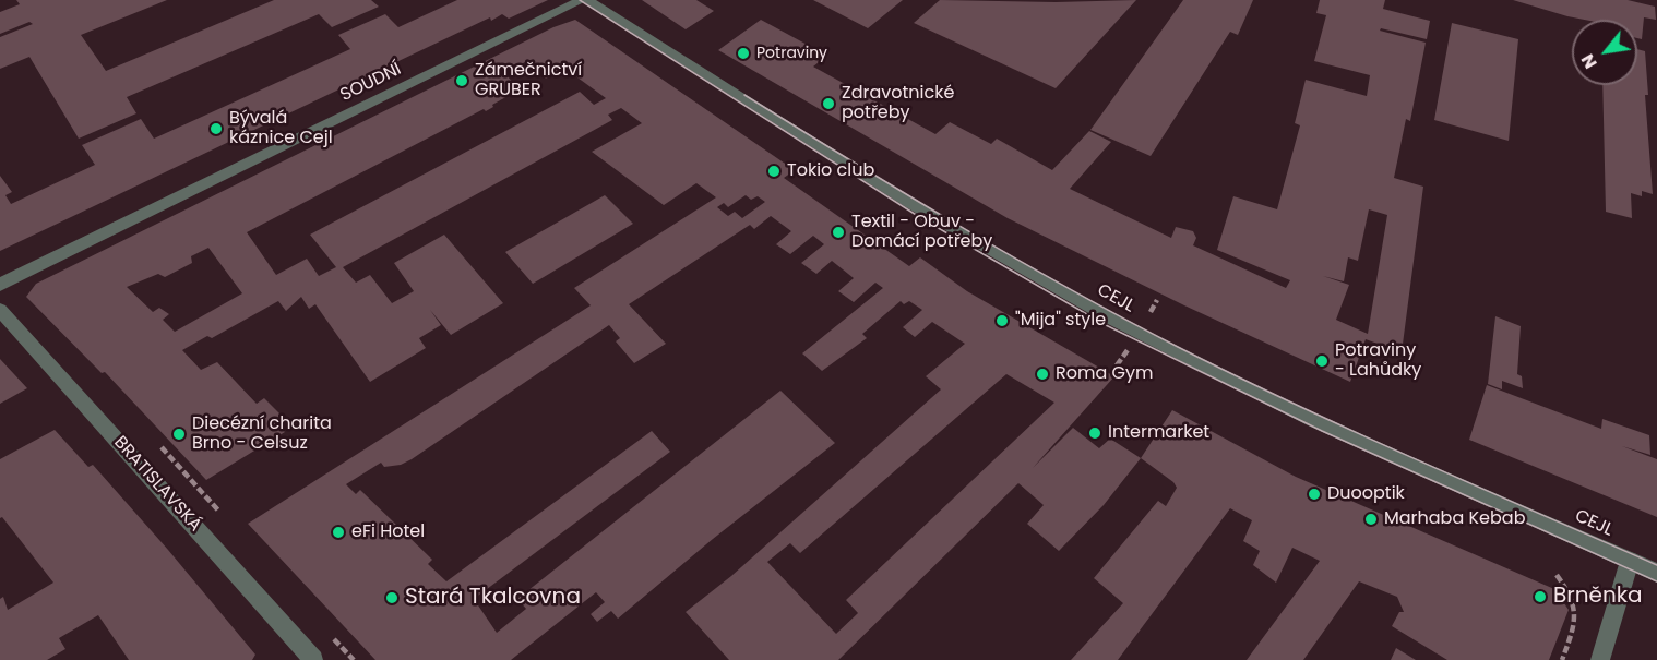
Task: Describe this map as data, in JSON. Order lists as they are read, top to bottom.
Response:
{
  "streets": {
    "street": ["SOUDNÍ", "CEJL", "BRATISLAVSKÁ"]
  },
  "places": [
    "Potraviny",
    "Zámečnictví GRUBER",
    "Zdravotnické potřeby",
    "Bývalá káznice Cejl",
    "Tokio club",
    "Textil - Obuv - Domácí potřeby",
    "\"Mija\" style",
    "Potraviny - Lahůdky",
    "Roma Gym",
    "Intermarket",
    "Diecézní charita Brno - Celsuz",
    "Duooptik",
    "Marhaba Kebab",
    "eFi Hotel",
    "Brněnka",
    "Stará Tkalcovna"
  ],
  "north": "bottom left"
}
